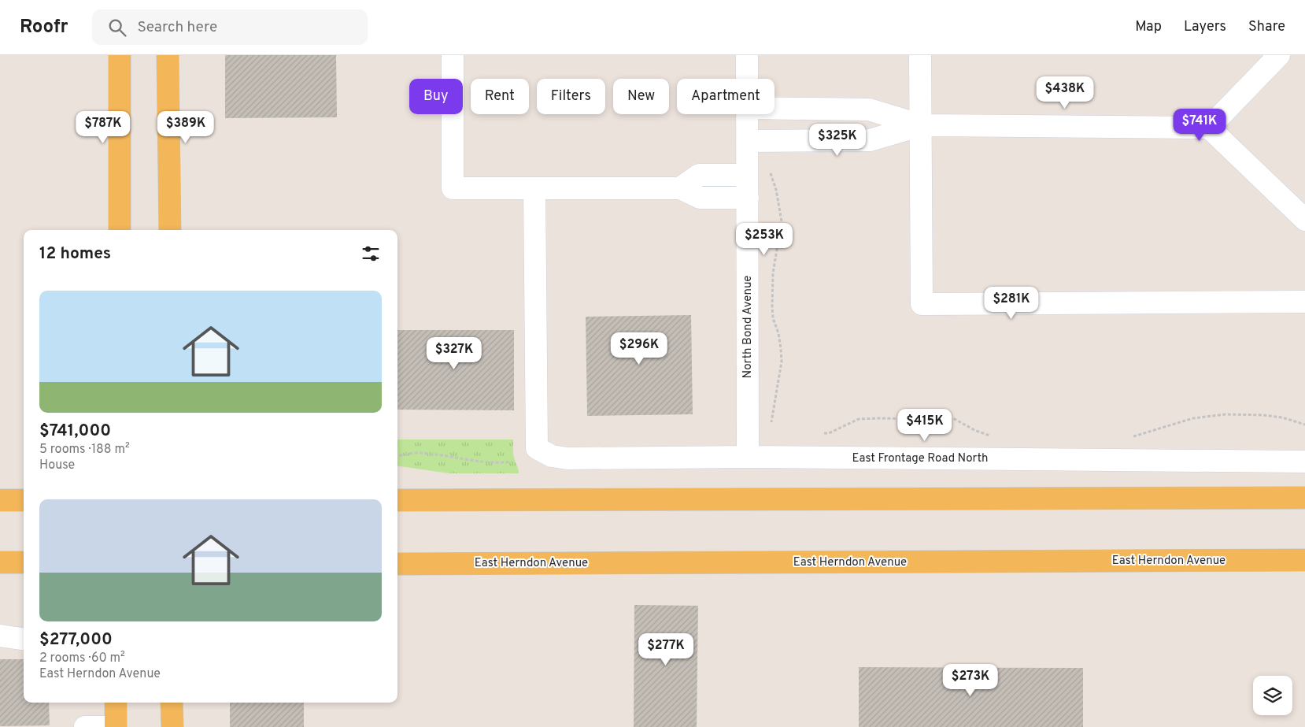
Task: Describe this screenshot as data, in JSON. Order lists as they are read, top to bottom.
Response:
{
  "streets": {
    "main road": ["East Herndon Avenue"],
    "street": ["North Bond Avenue", "East Frontage Road North"]
  },
  "crossings": [
    ["North Bond Avenue", "East Frontage Road North"]
  ],
  "page": {
    "header": "Roofr",
    "search": "Search here",
    "nav": ["Map", "Layers", "Share"],
    "price": [
      "$438K",
      "$741K",
      "$787K",
      "$389K",
      "$325K",
      "$253K",
      "$281K",
      "$296K",
      "$327K",
      "$415K",
      "$277K",
      "$273K"
    ],
    "chip": [
      "Buy",
      "Rent",
      "Filters",
      "New",
      "Apartment"
    ],
    "heading": "12 homes",
    "list": [
      {
        "name": "$741,000",
        "note": "5 rooms · 188 m² · House"
      },
      {
        "name": "$277,000",
        "note": "2 rooms · 60 m² · East Herndon Avenue"
      }
    ]
  }
}
